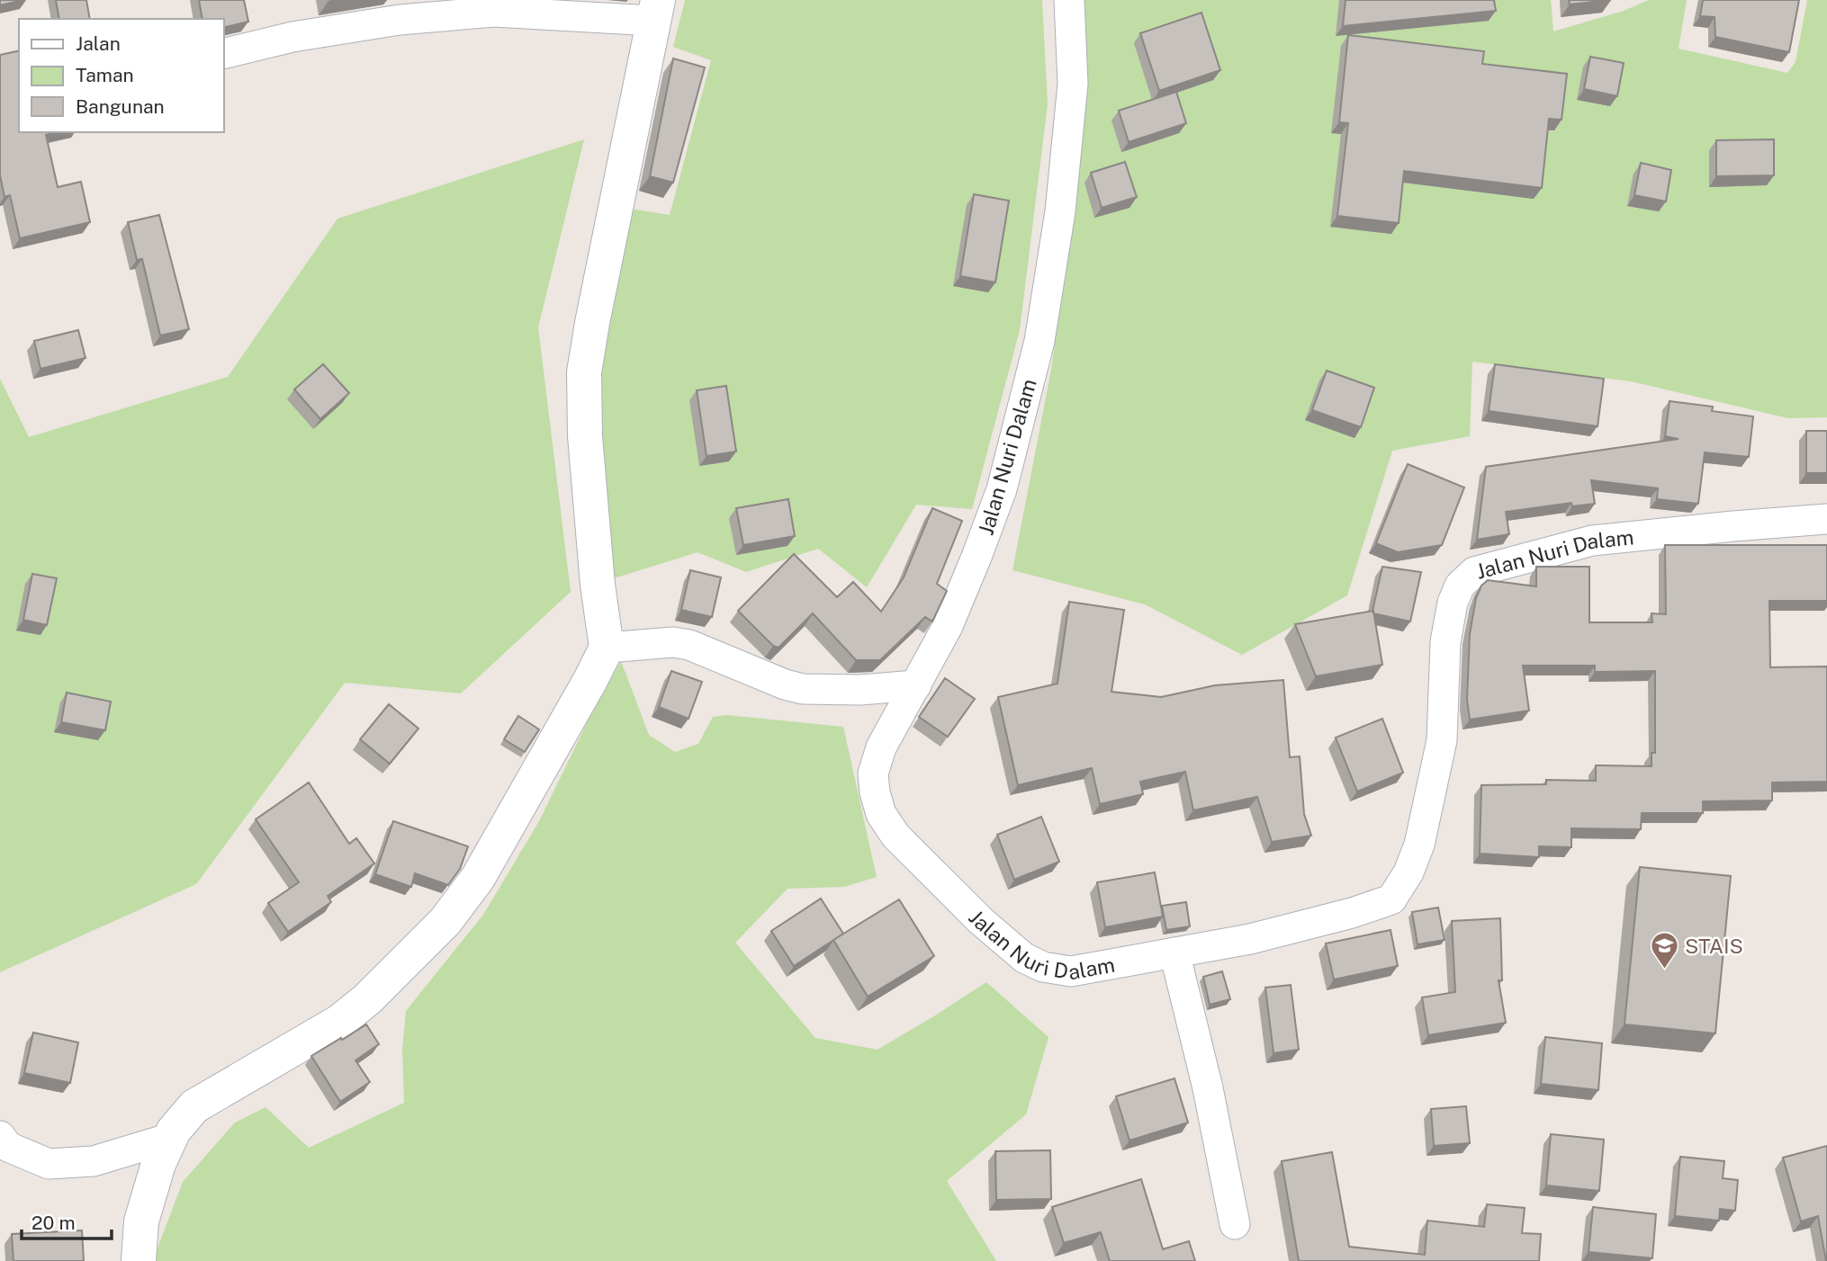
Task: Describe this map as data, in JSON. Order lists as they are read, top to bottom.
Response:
{
  "streets": {
    "street": ["Jalan Nuri Dalam"]
  },
  "places": {
    "school or university": ["STAIS"]
  },
  "legend": ["Jalan", "Taman", "Bangunan"],
  "scale_bar": "20 m"
}
